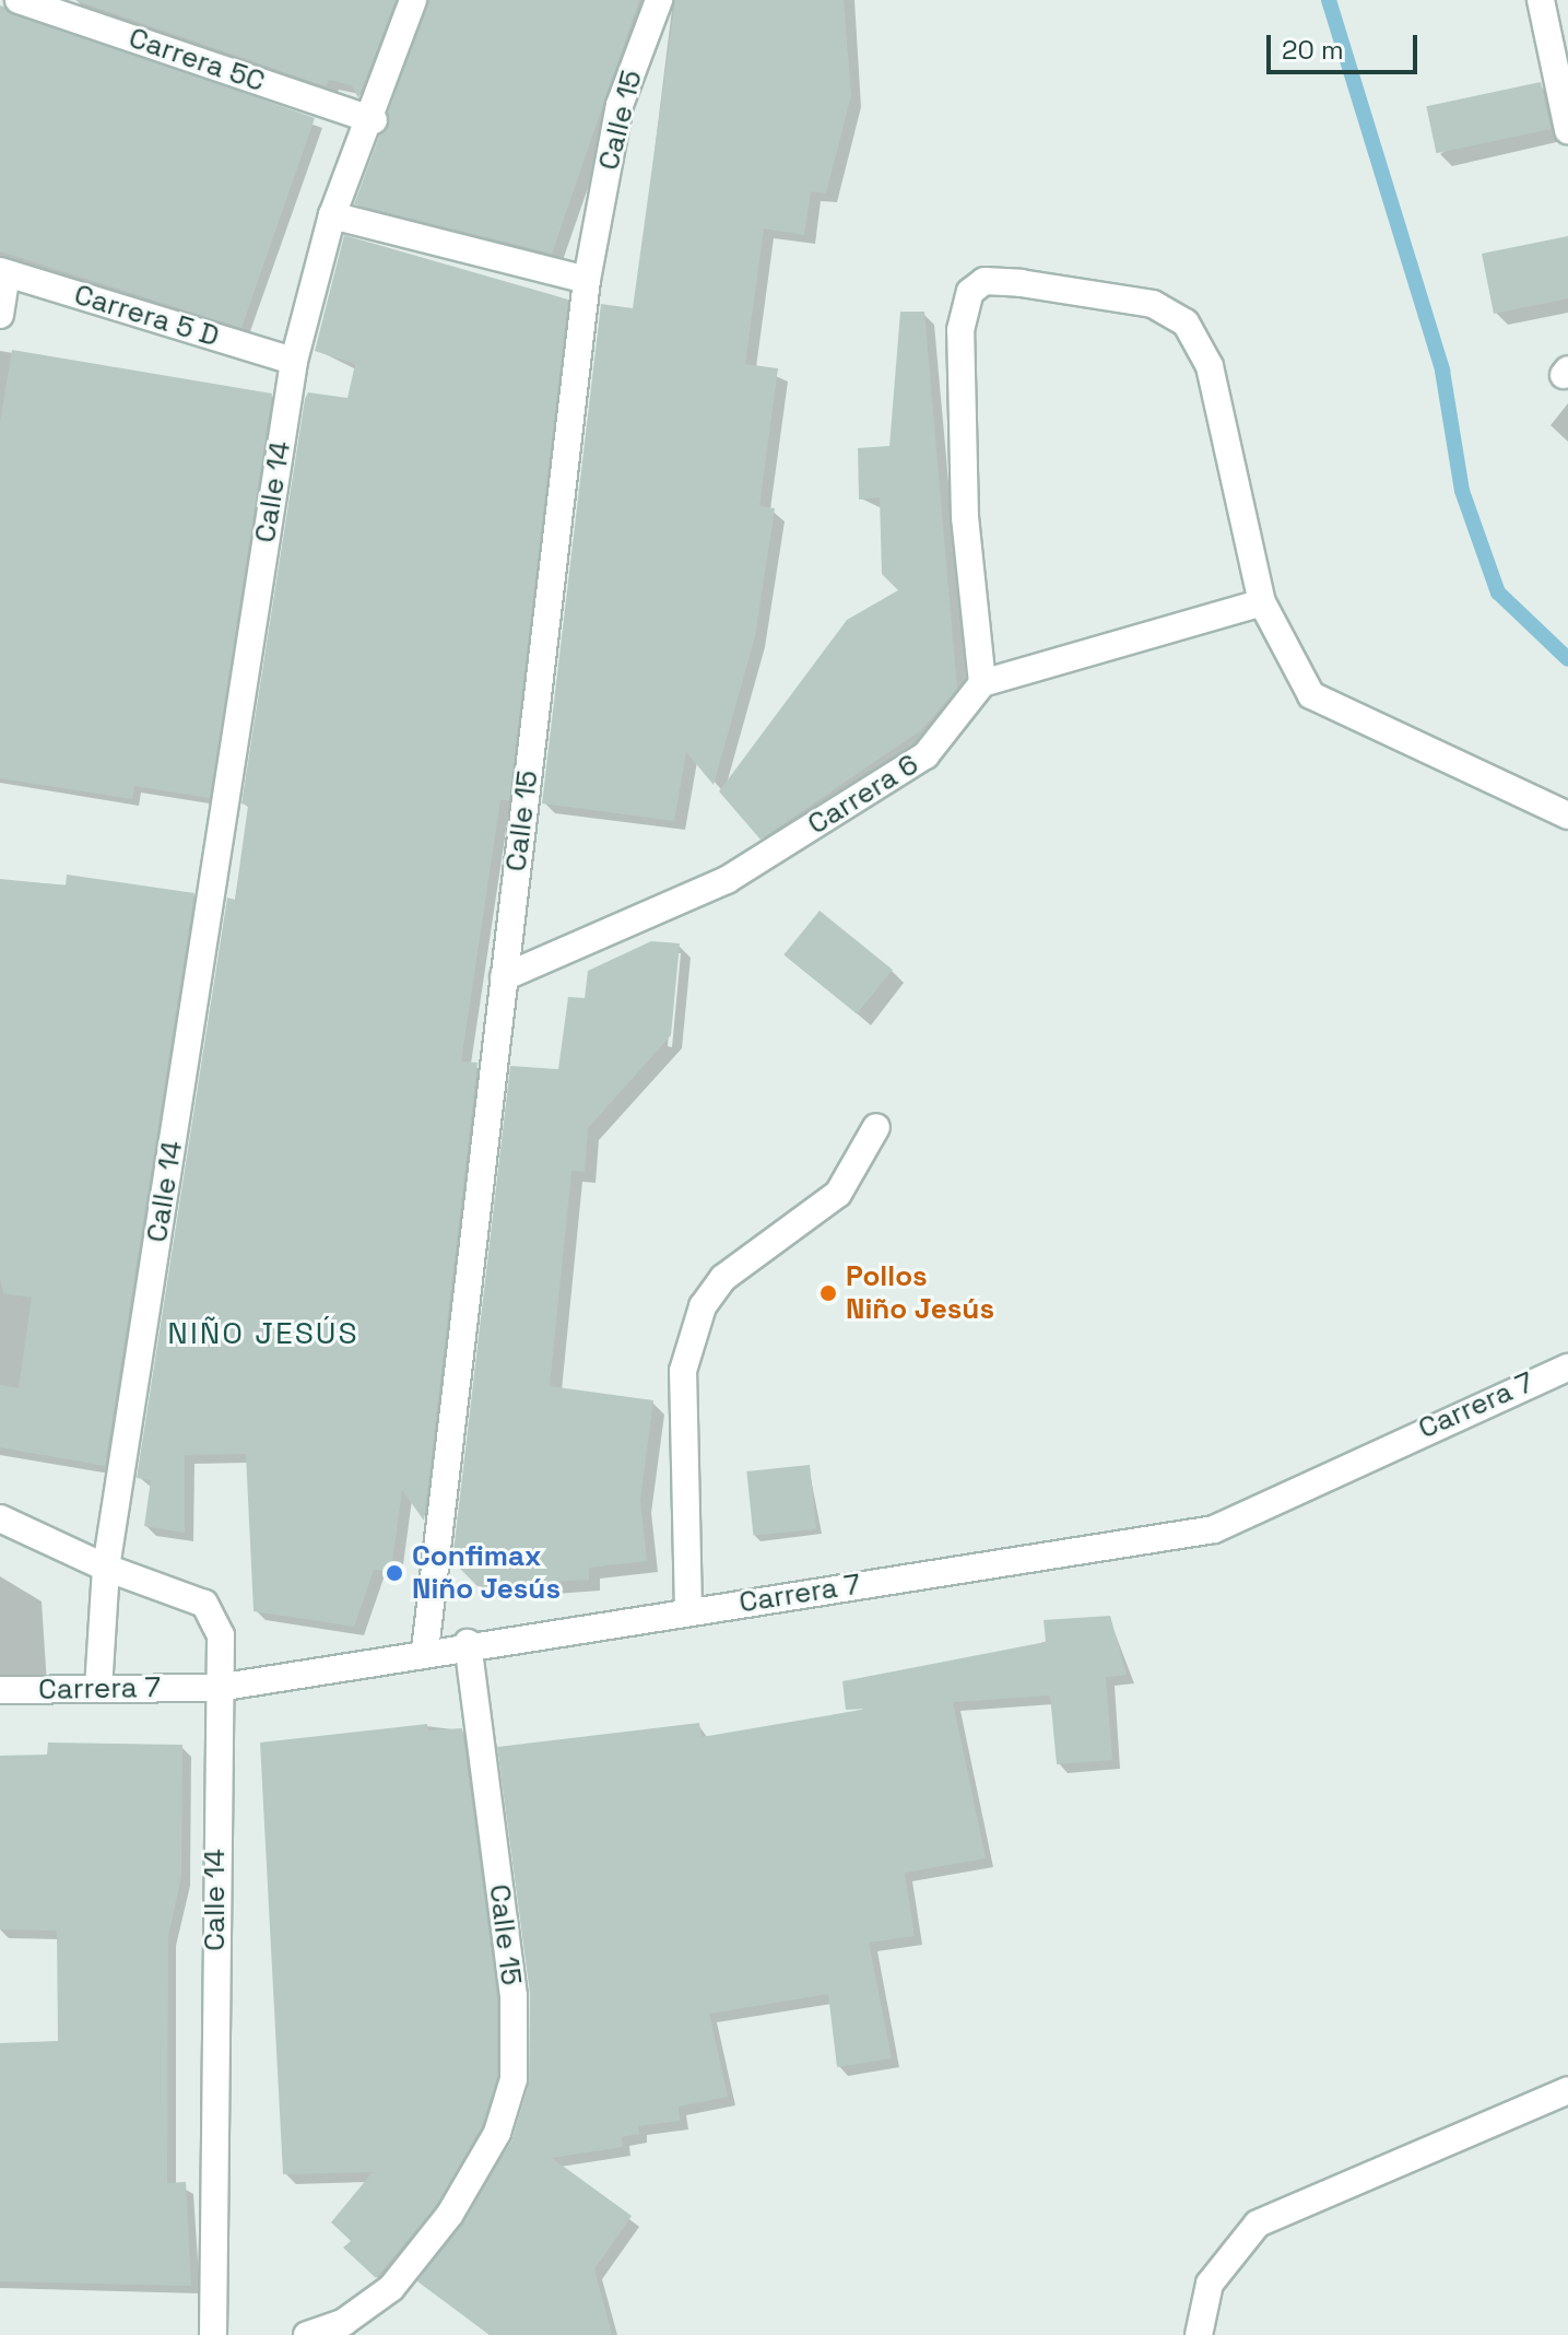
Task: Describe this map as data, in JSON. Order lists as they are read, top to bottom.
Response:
{
  "streets": {
    "street": [
      "Carrera 5C",
      "Calle 15",
      "Carrera 5 D",
      "Calle 14",
      "Carrera 6",
      "Carrera 7"
    ]
  },
  "crossings": [
    ["Carrera 5C", "Calle 14"],
    ["Calle 15", "Carrera 6"],
    ["Calle 15", "Carrera 7"],
    ["Carrera 5 D", "Calle 14"],
    ["Calle 14", "Carrera 7"]
  ],
  "districts": ["NIÑO JESÚS"],
  "places": ["Pollos Niño Jesús", "Confimax Niño Jesús"],
  "scale_bar": "20 m"
}
